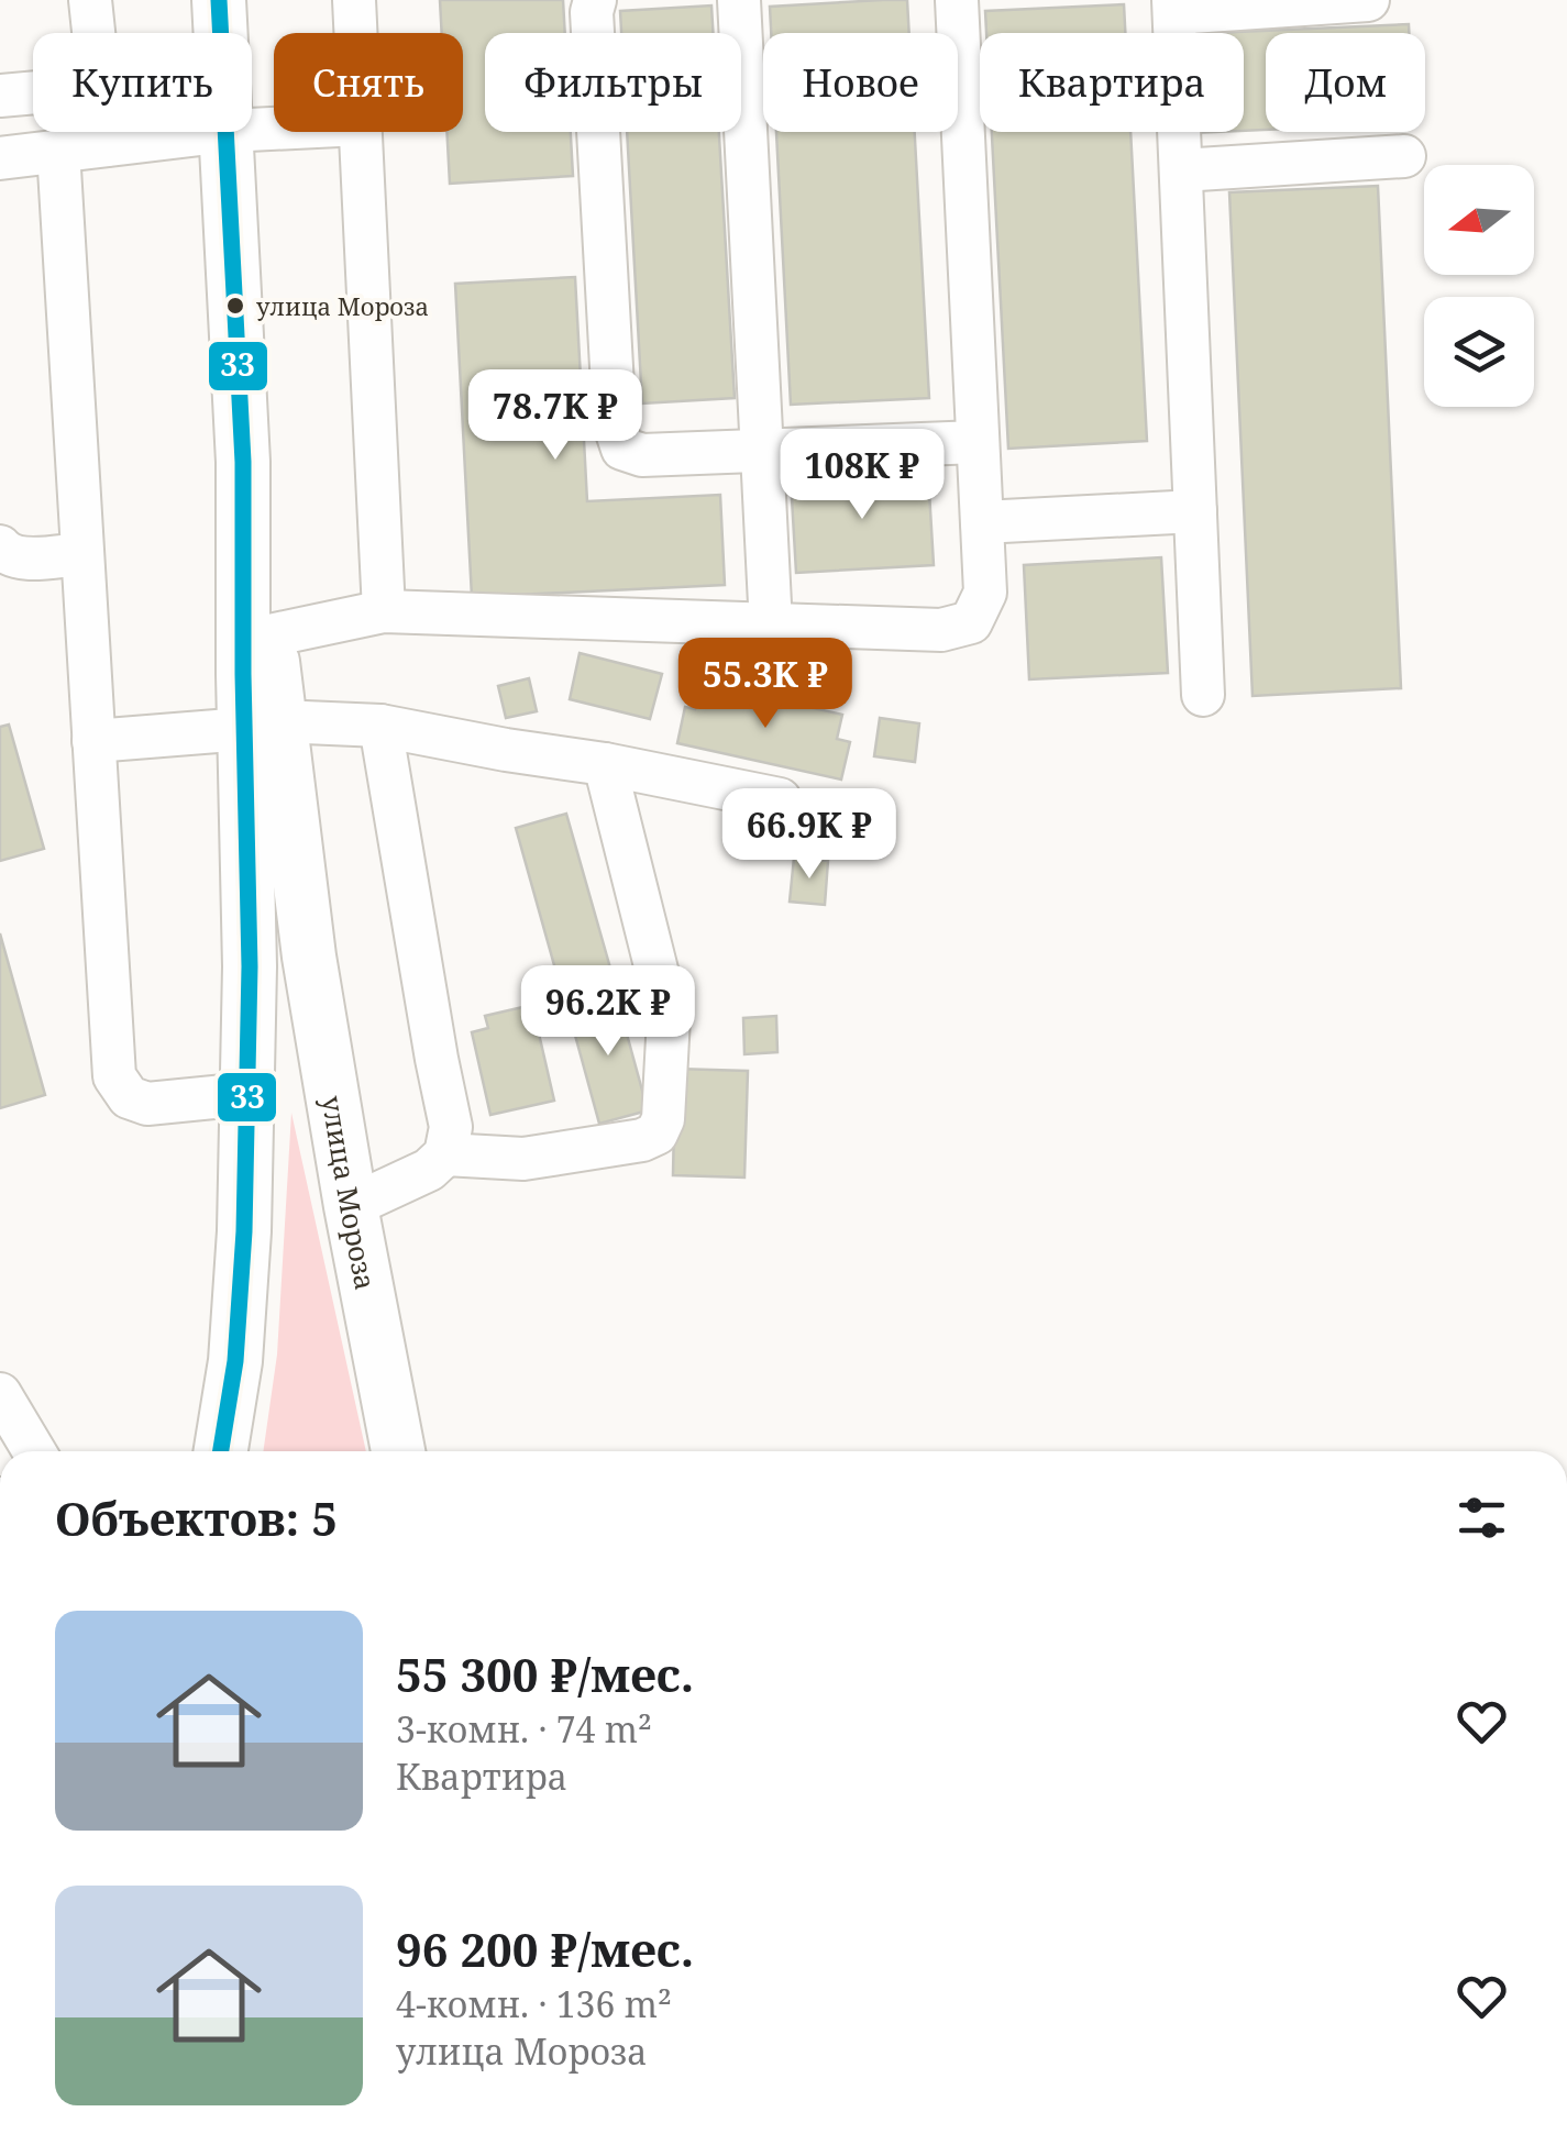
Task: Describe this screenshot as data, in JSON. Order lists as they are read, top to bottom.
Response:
{
  "streets": {
    "main road": ["улица Мороза"]
  },
  "places": ["улица Мороза"],
  "lines": ["transit line 33"],
  "north": "left",
  "page": {
    "chip": [
      "Купить",
      "Снять",
      "Фильтры",
      "Новое",
      "Квартира",
      "Дом"
    ],
    "price": [
      "78.7K ₽",
      "108K ₽",
      "55.3K ₽",
      "66.9K ₽",
      "96.2K ₽"
    ],
    "heading": "Объектов: 5",
    "list": [
      {
        "name": "55 300 ₽/мес.",
        "note": "3-комн. · 74 m² · Квартира"
      },
      {
        "name": "96 200 ₽/мес.",
        "note": "4-комн. · 136 m² · улица Мороза"
      }
    ]
  }
}
